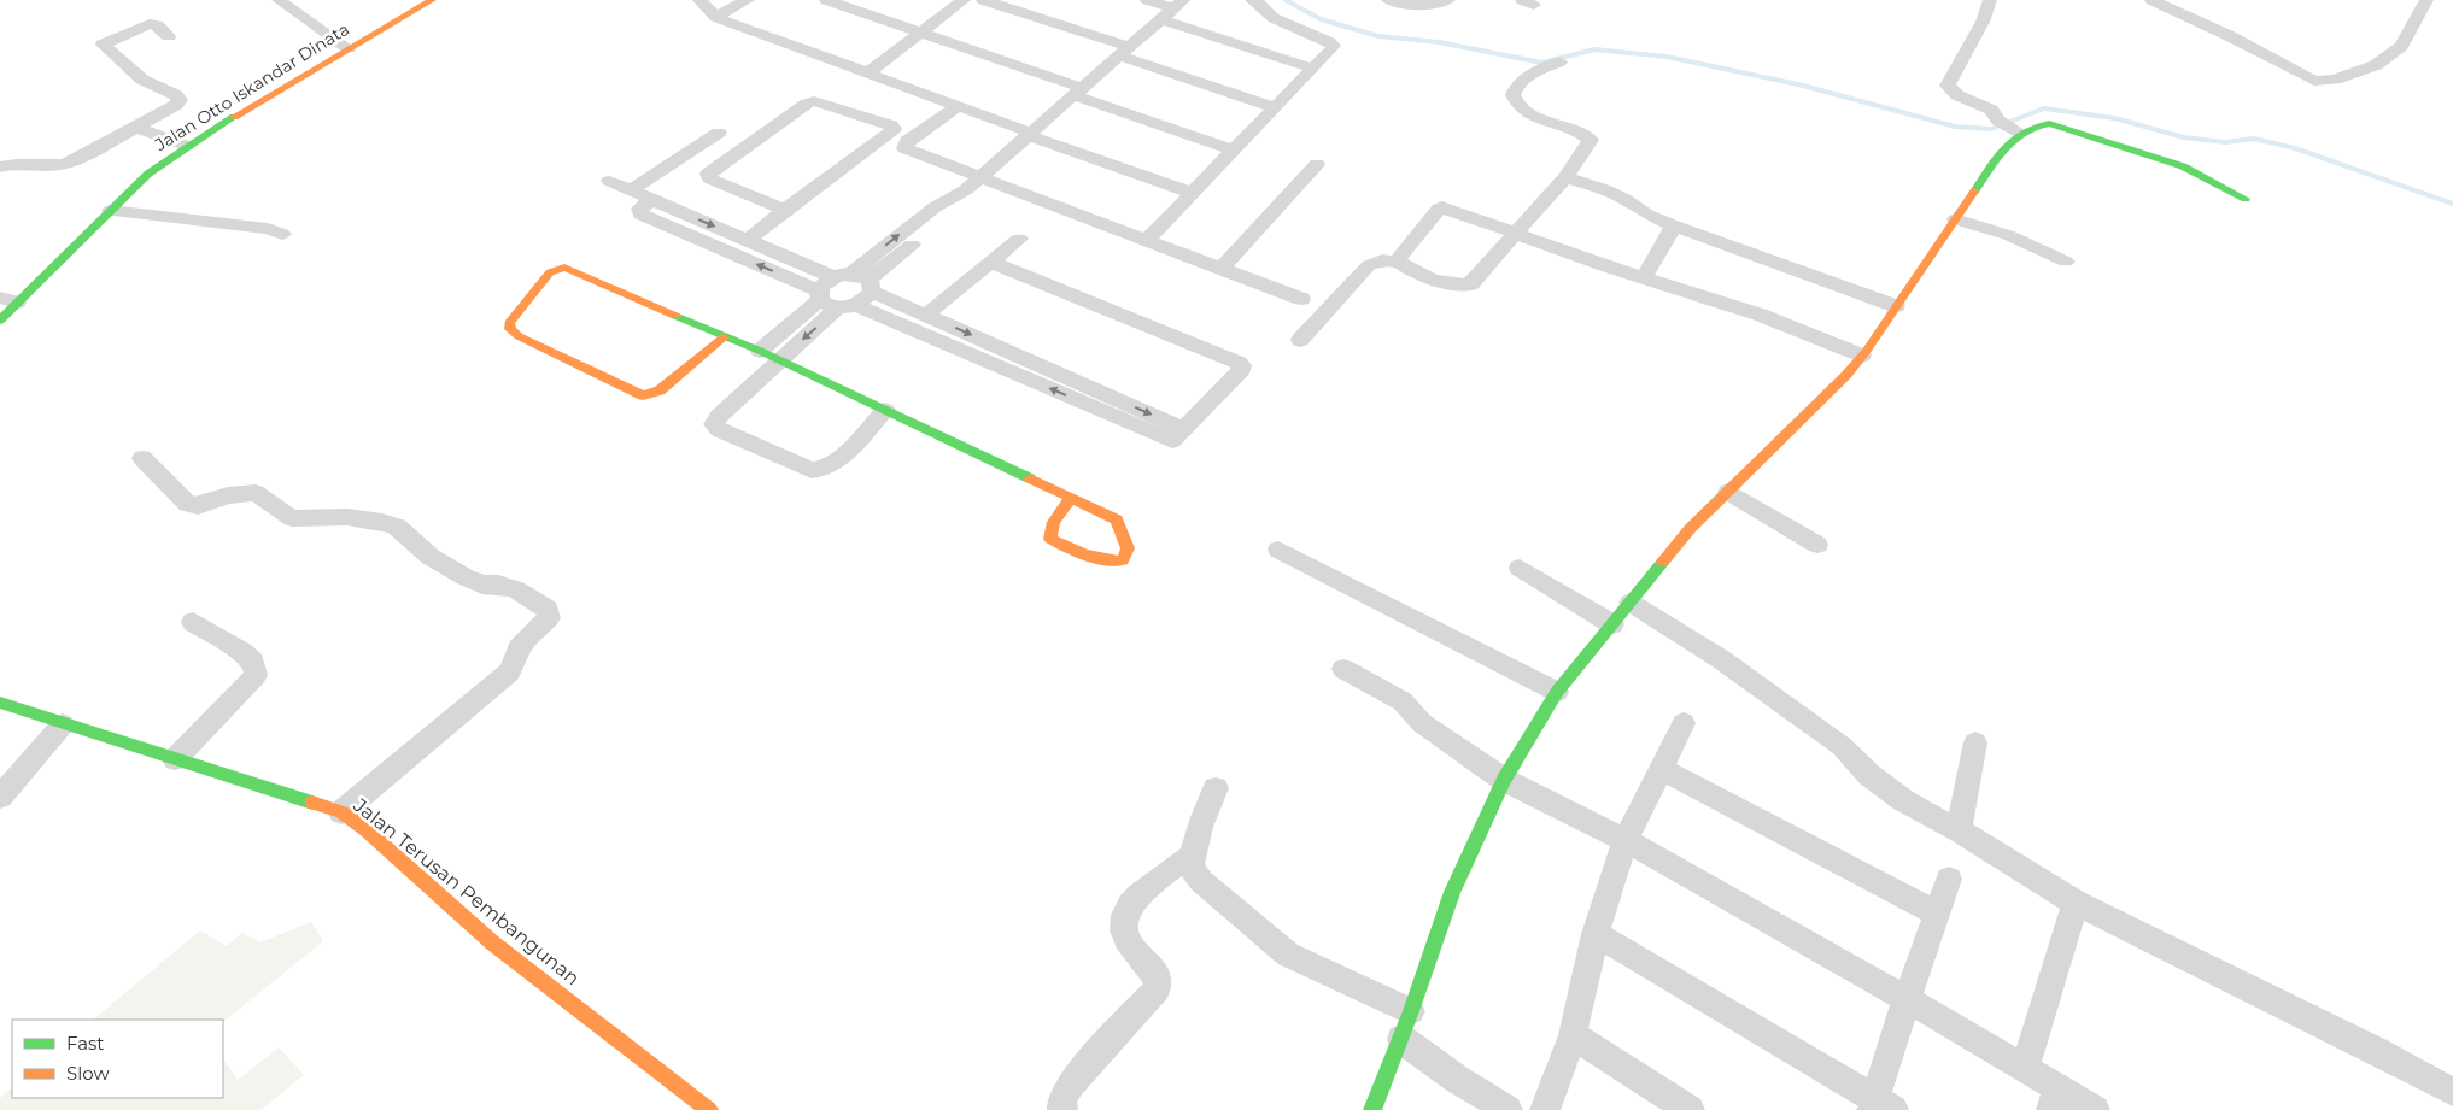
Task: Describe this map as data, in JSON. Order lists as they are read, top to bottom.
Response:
{
  "streets": {
    "street": ["Jalan Otto Iskandar Dinata", "Jalan Terusan Pembangunan"]
  },
  "legend": ["Fast", "Slow"]
}
